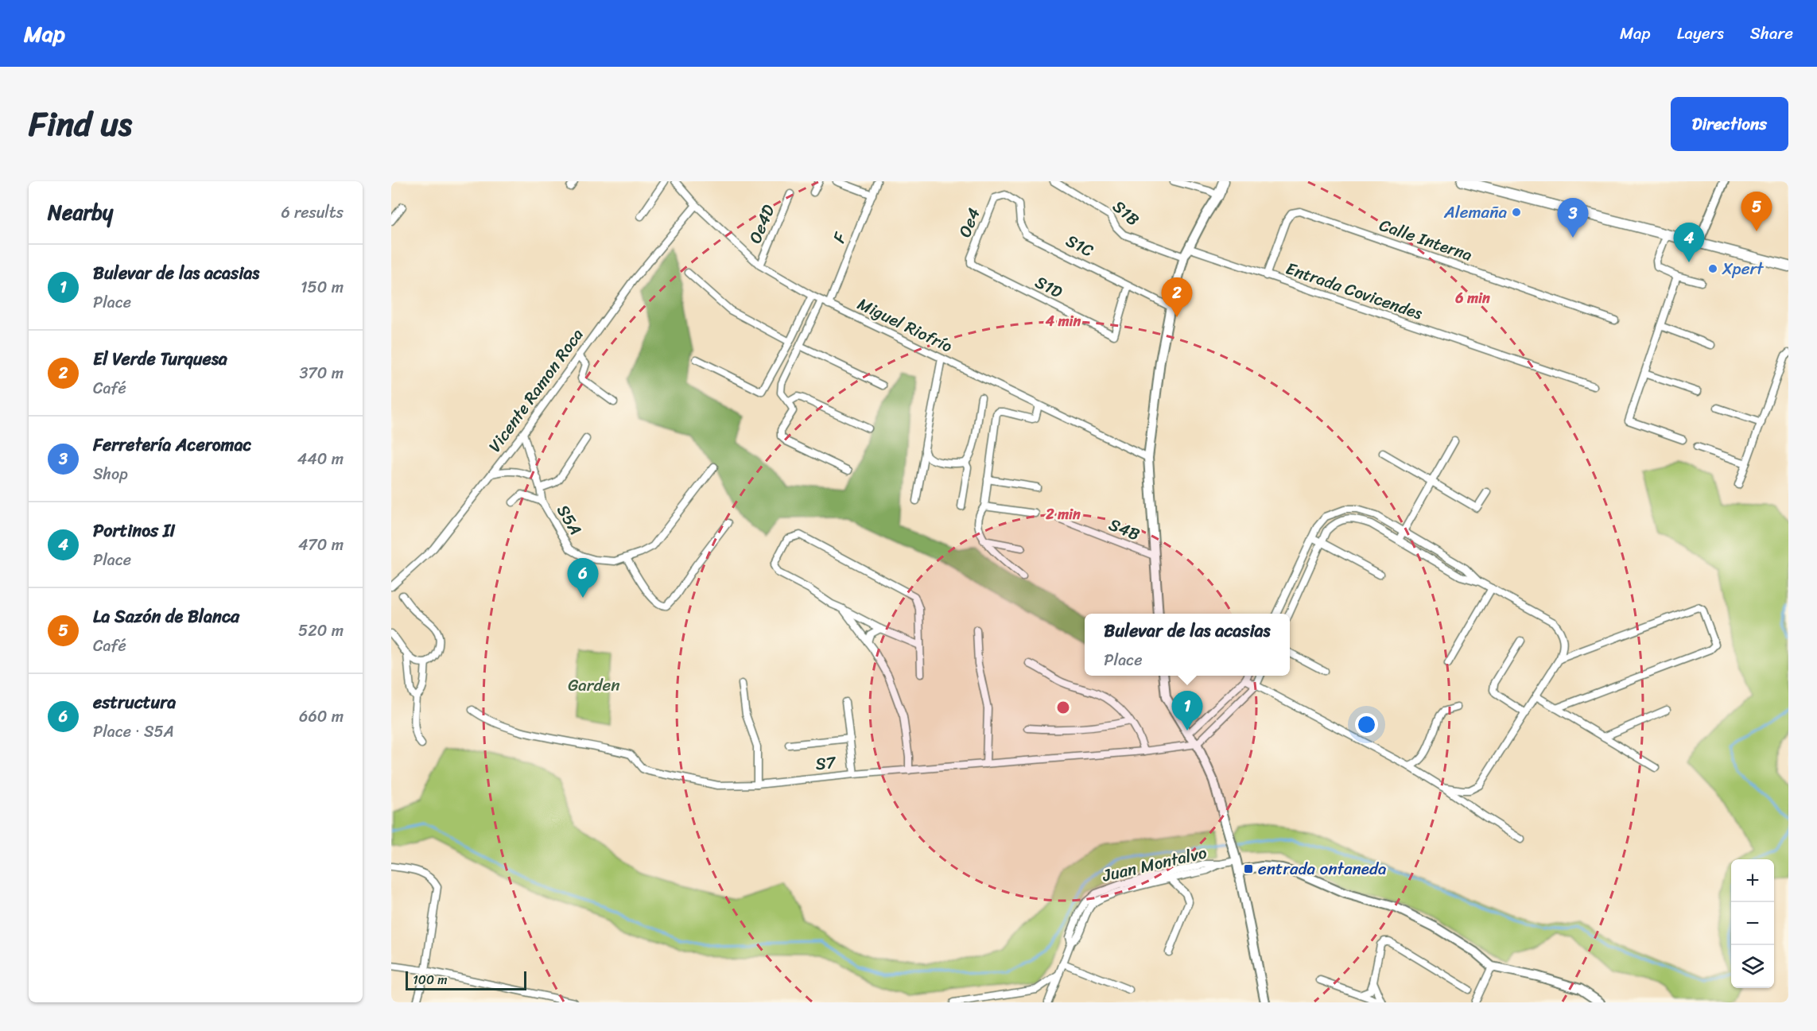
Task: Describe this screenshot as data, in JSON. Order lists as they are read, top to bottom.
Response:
{
  "streets": {
    "street": [
      "S1B",
      "Oe4",
      "Oe4D",
      "F",
      "Calle Interna",
      "S1C",
      "S1D",
      "Entrada Covicendes",
      "Miguel Riofrío",
      "Vicente Ramon Roca",
      "S5A",
      "S4B",
      "S7",
      "Juan Montalvo"
    ]
  },
  "crossings": [
    ["S1B", "Entrada Covicendes"],
    ["Oe4", "S1C"],
    ["Oe4", "S1D"],
    ["Oe4D", "Miguel Riofrío"],
    ["F", "Miguel Riofrío"],
    ["Calle Interna", "Entrada Covicendes"],
    ["S1C", "S1D"],
    ["Miguel Riofrío", "Vicente Ramon Roca"],
    ["Vicente Ramon Roca", "S5A"]
  ],
  "parks": ["Garden"],
  "places": {
    "other": ["Alemaña", "Xpert"],
    "transit": ["entrada ontaneda"]
  },
  "scale_bar": "100 m",
  "page": {
    "header": "Map",
    "nav": ["Map", "Layers", "Share"],
    "title": "Find us",
    "buttons": "Directions",
    "heading": ["Nearby", "6 results"],
    "pins": [
      "5",
      "3",
      "4",
      "2",
      "6",
      "1"
    ],
    "list": [
      {
        "mark": "1",
        "name": "Bulevar de las acasias",
        "note": "Place",
        "value": "150 m"
      },
      {
        "mark": "2",
        "name": "El Verde Turquesa",
        "note": "Café",
        "value": "370 m"
      },
      {
        "mark": "3",
        "name": "Ferretería Aceromac",
        "note": "Shop",
        "value": "440 m"
      },
      {
        "mark": "4",
        "name": "Portinos II",
        "note": "Place",
        "value": "470 m"
      },
      {
        "mark": "5",
        "name": "La Sazón de Blanca",
        "note": "Café",
        "value": "520 m"
      },
      {
        "mark": "6",
        "name": "estructura",
        "note": "Place · S5A",
        "value": "660 m"
      }
    ],
    "popup": ["Bulevar de las acasias", "Place"],
    "map_buttons": ["+", "−"],
    "scale": "100 m"
  },
  "rings": ["6 min", "4 min", "2 min"]
}
